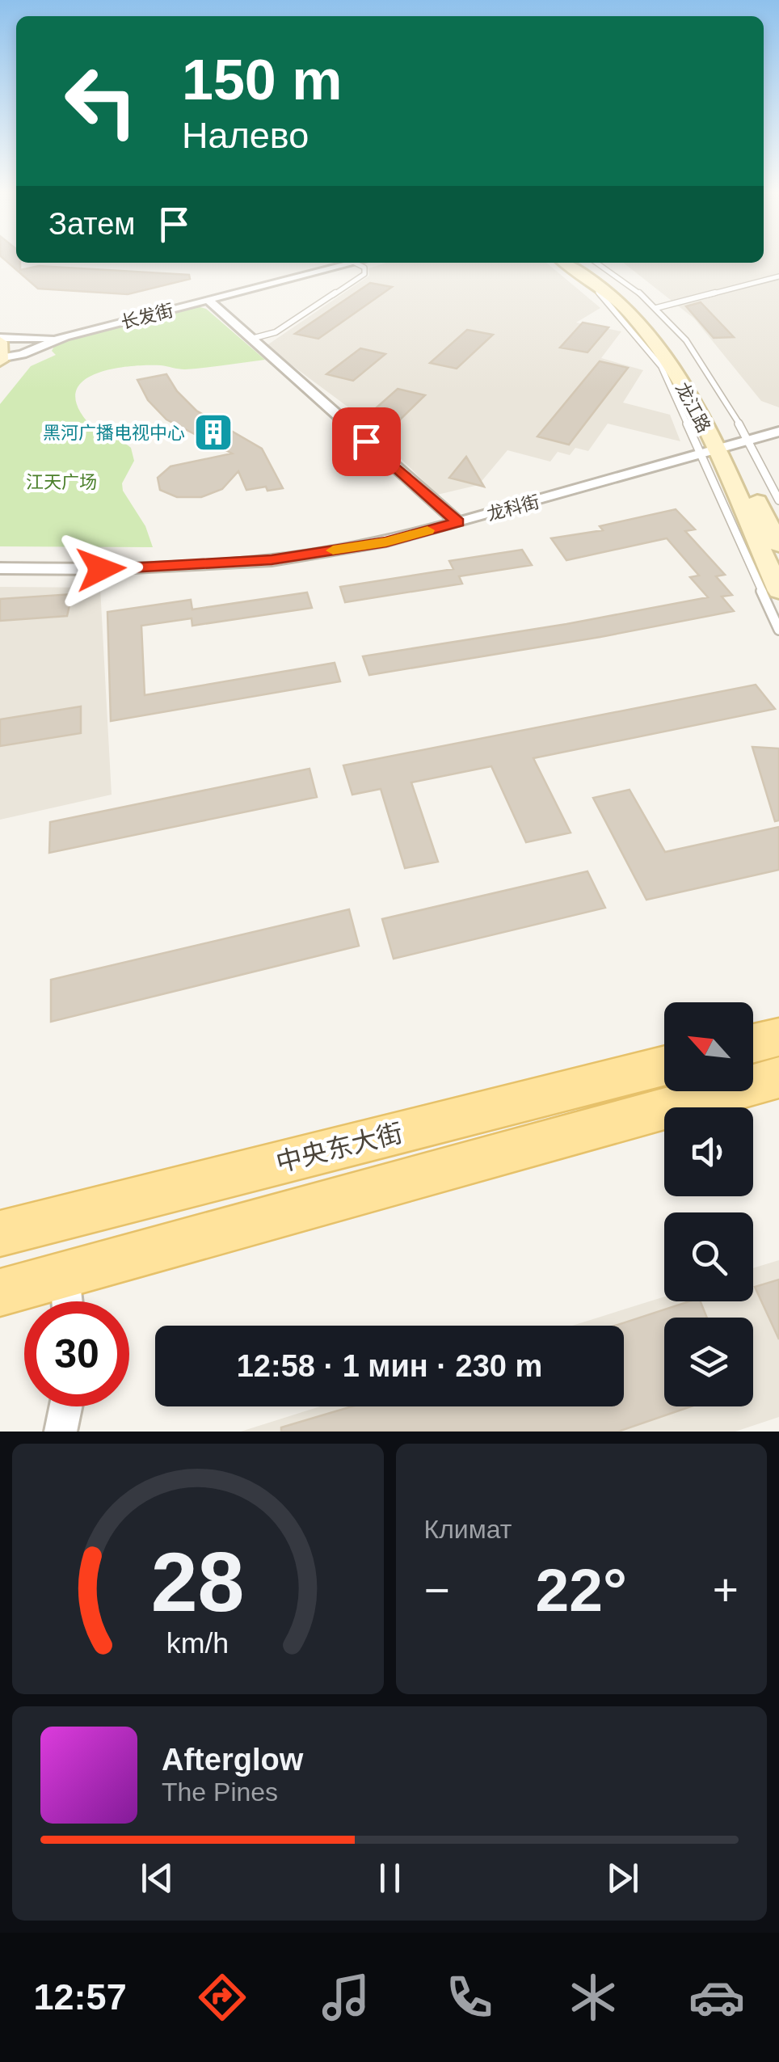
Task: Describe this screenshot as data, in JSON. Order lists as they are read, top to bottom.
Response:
{
  "streets": {
    "main road": ["中央东大街"],
    "street": ["长发街", "龙江路", "龙科街"]
  },
  "crossings": [
    ["龙江路", "龙科街"]
  ],
  "parks": ["江天广场"],
  "places": {
    "building": ["黑河广播电视中心"]
  },
  "north": "top left",
  "page": {
    "turn": ["150 m", "Налево"],
    "then": "Затем",
    "limit": "30",
    "trip": "12:58 · 1 мин · 230 m",
    "tile": "Климат",
    "heat": ["−", "22°", "+"],
    "song": ["Afterglow", "The Pines"],
    "tabs": "12:57",
    "gauge": ["28", "km/h"]
  }
}
